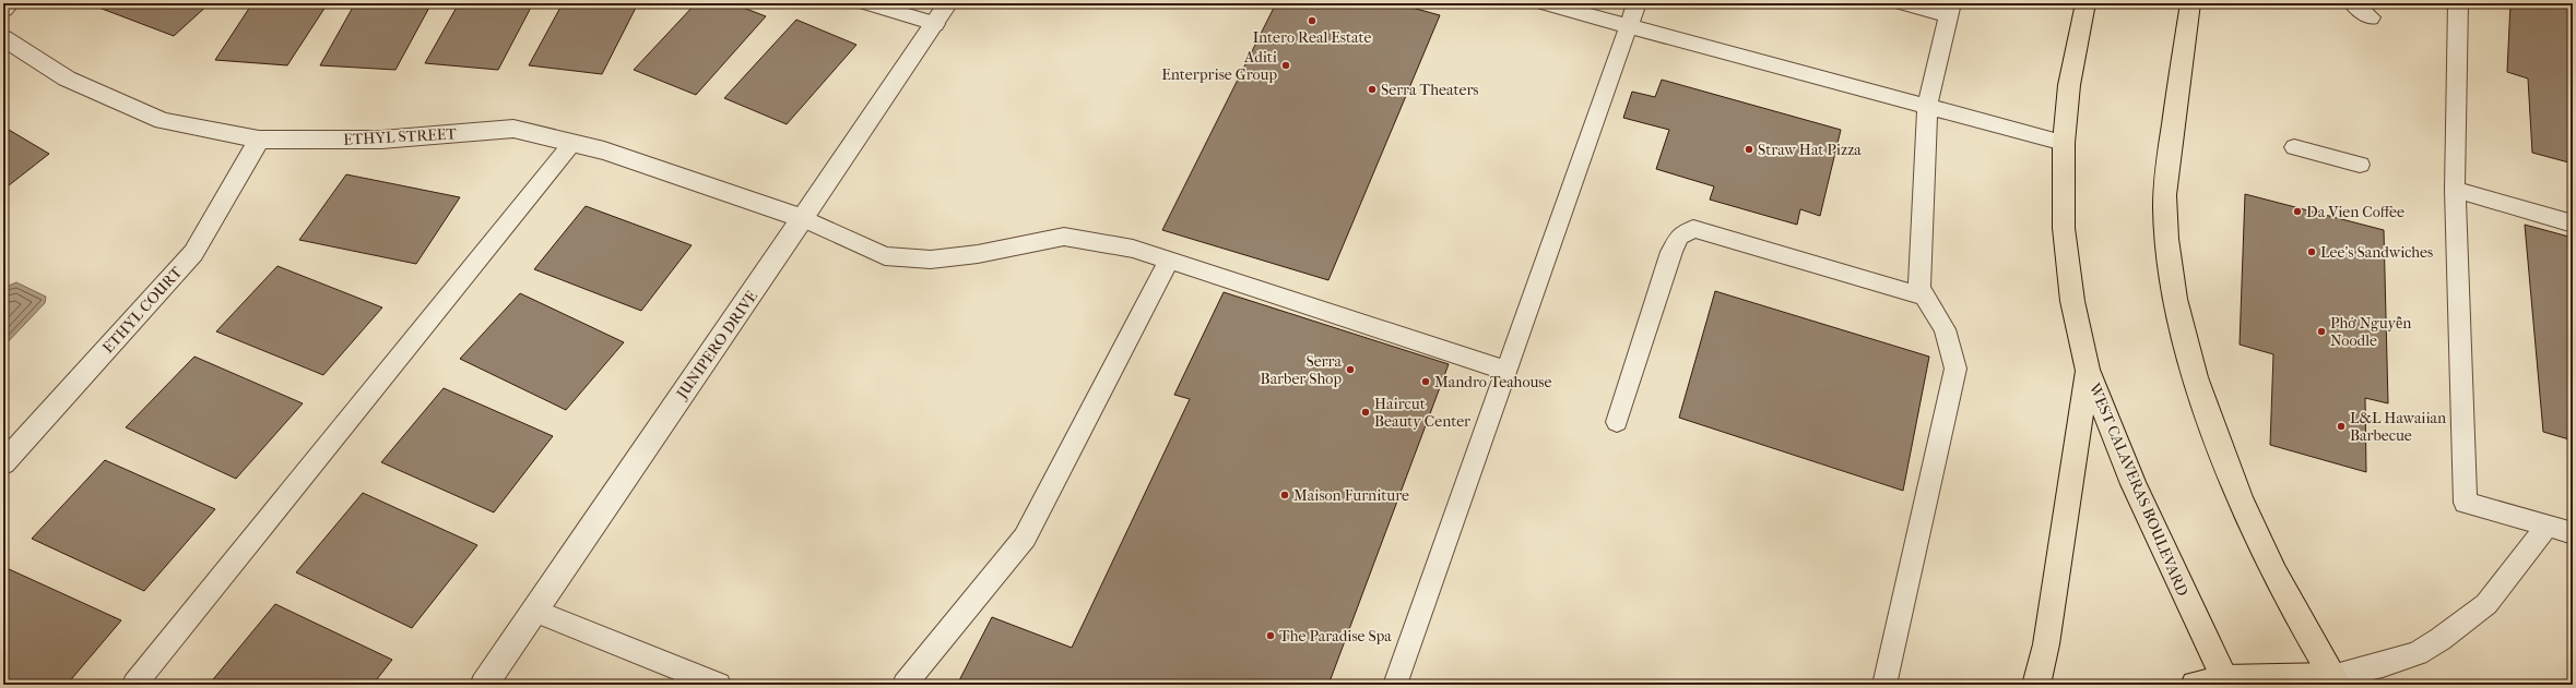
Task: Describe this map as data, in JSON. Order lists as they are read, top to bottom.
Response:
{
  "streets": {
    "main road": ["WEST CALAVERAS BOULEVARD"],
    "street": ["ETHYL STREET", "ETHYL COURT", "JUNIPERO DRIVE"]
  },
  "crossings": [
    ["ETHYL STREET", "ETHYL COURT"],
    ["ETHYL STREET", "JUNIPERO DRIVE"]
  ],
  "places": [
    "Intero Real Estate",
    "Aditi Enterprise Group",
    "Serra Theaters",
    "Straw Hat Pizza",
    "Da Vien Coffee",
    "Lee's Sandwiches",
    "Phở Nguyễn Noodle",
    "Serra Barber Shop",
    "Mandro Teahouse",
    "Haircut Beauty Center",
    "L&L Hawaiian Barbecue",
    "Maison Furniture",
    "The Paradise Spa"
  ]
}
